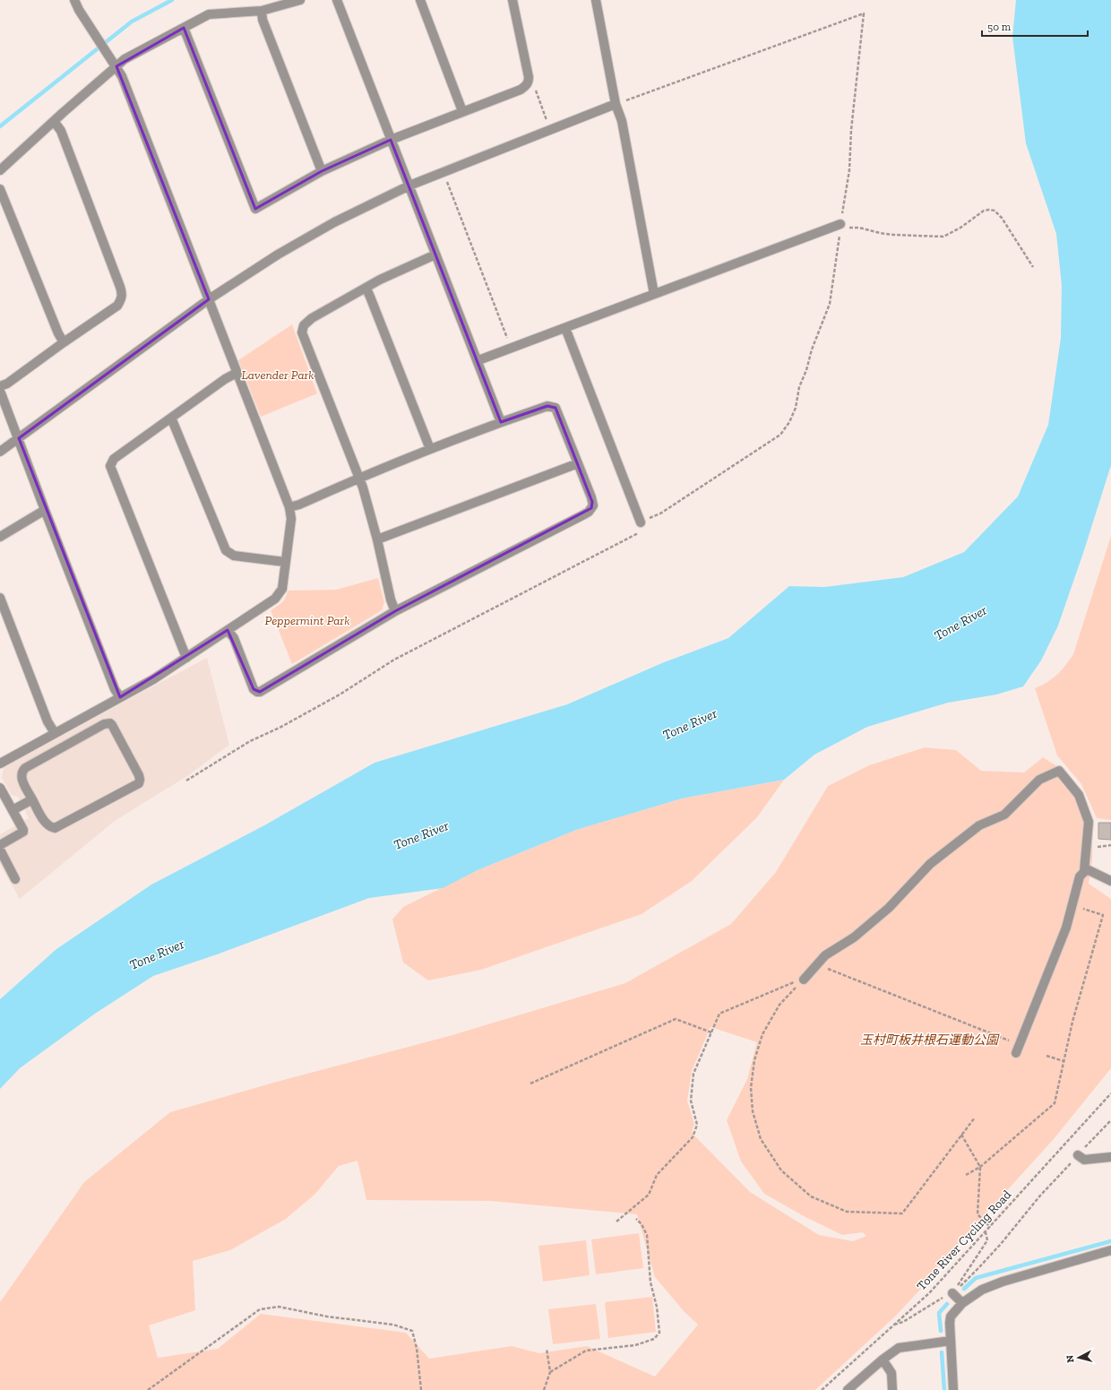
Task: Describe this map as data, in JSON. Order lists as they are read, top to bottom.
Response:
{
  "streets": {
    "path": ["Tone River Cycling Road"]
  },
  "water": ["Tone River"],
  "parks": ["Lavender Park", "Peppermint Park", "玉村町板井根石運動公園"],
  "scale_bar": "50 m",
  "north": "left"
}
